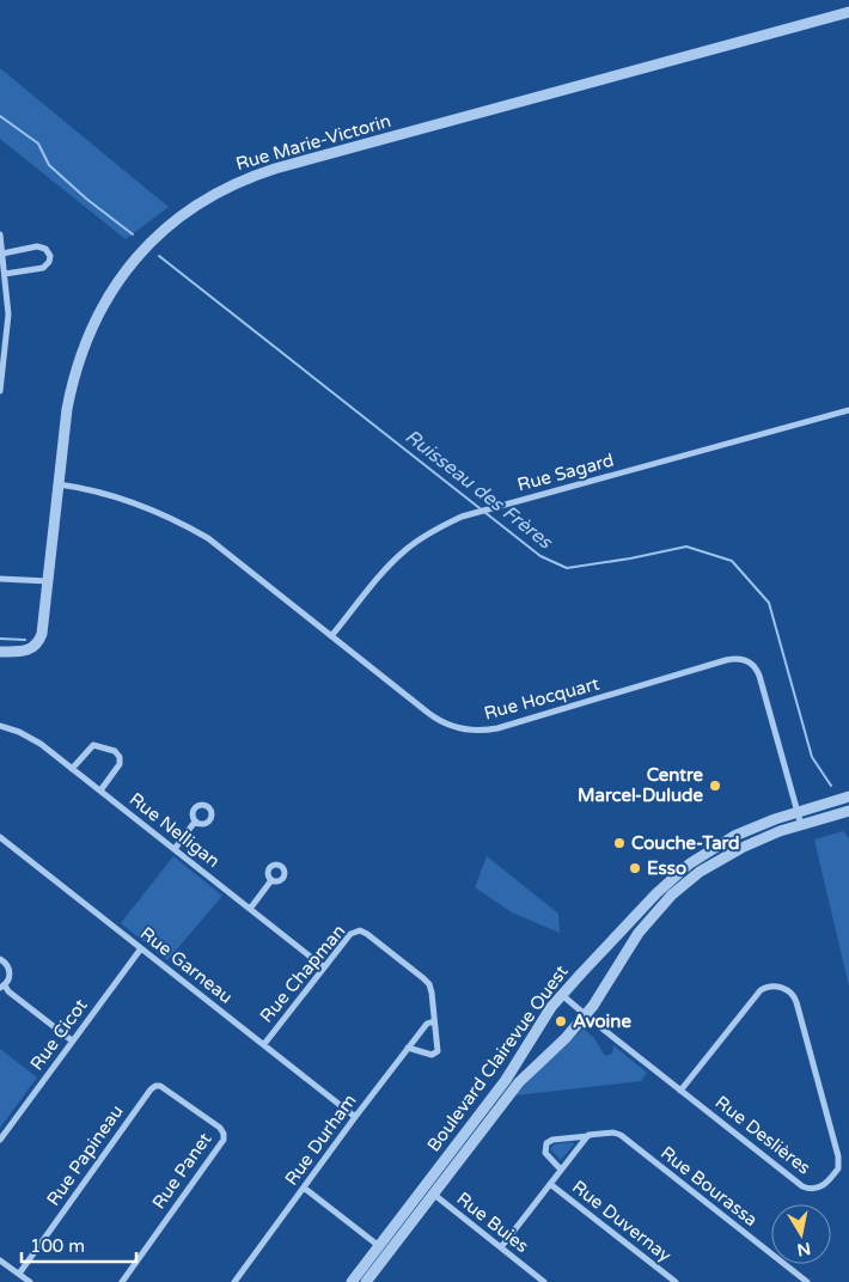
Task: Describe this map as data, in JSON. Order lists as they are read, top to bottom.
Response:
{
  "streets": {
    "street": [
      "Rue Marie-Victorin",
      "Rue Sagard",
      "Rue Hocquart",
      "Rue Nelligan",
      "Rue Garneau",
      "Rue Chapman",
      "Rue Cicot",
      "Boulevard Clairevue Ouest",
      "Rue Deslières",
      "Rue Durham",
      "Rue Papineau",
      "Rue Panet",
      "Rue Bourassa",
      "Rue Duvernay",
      "Rue Buies"
    ]
  },
  "crossings": [
    ["Rue Marie-Victorin", "Rue Hocquart"],
    ["Rue Sagard", "Rue Hocquart"],
    ["Rue Hocquart", "Boulevard Clairevue Ouest"],
    ["Rue Nelligan", "Rue Chapman"],
    ["Rue Garneau", "Rue Chapman"],
    ["Rue Garneau", "Rue Cicot"],
    ["Rue Garneau", "Rue Durham"],
    ["Rue Chapman", "Rue Durham"],
    ["Boulevard Clairevue Ouest", "Rue Deslières"],
    ["Boulevard Clairevue Ouest", "Rue Buies"],
    ["Rue Papineau", "Rue Panet"]
  ],
  "water": ["Ruisseau des Frères"],
  "places": [
    "Centre Marcel-Dulude",
    "Couche-Tard",
    "Esso",
    "Avoine"
  ],
  "scale_bar": "100 m",
  "north": "bottom"
}
